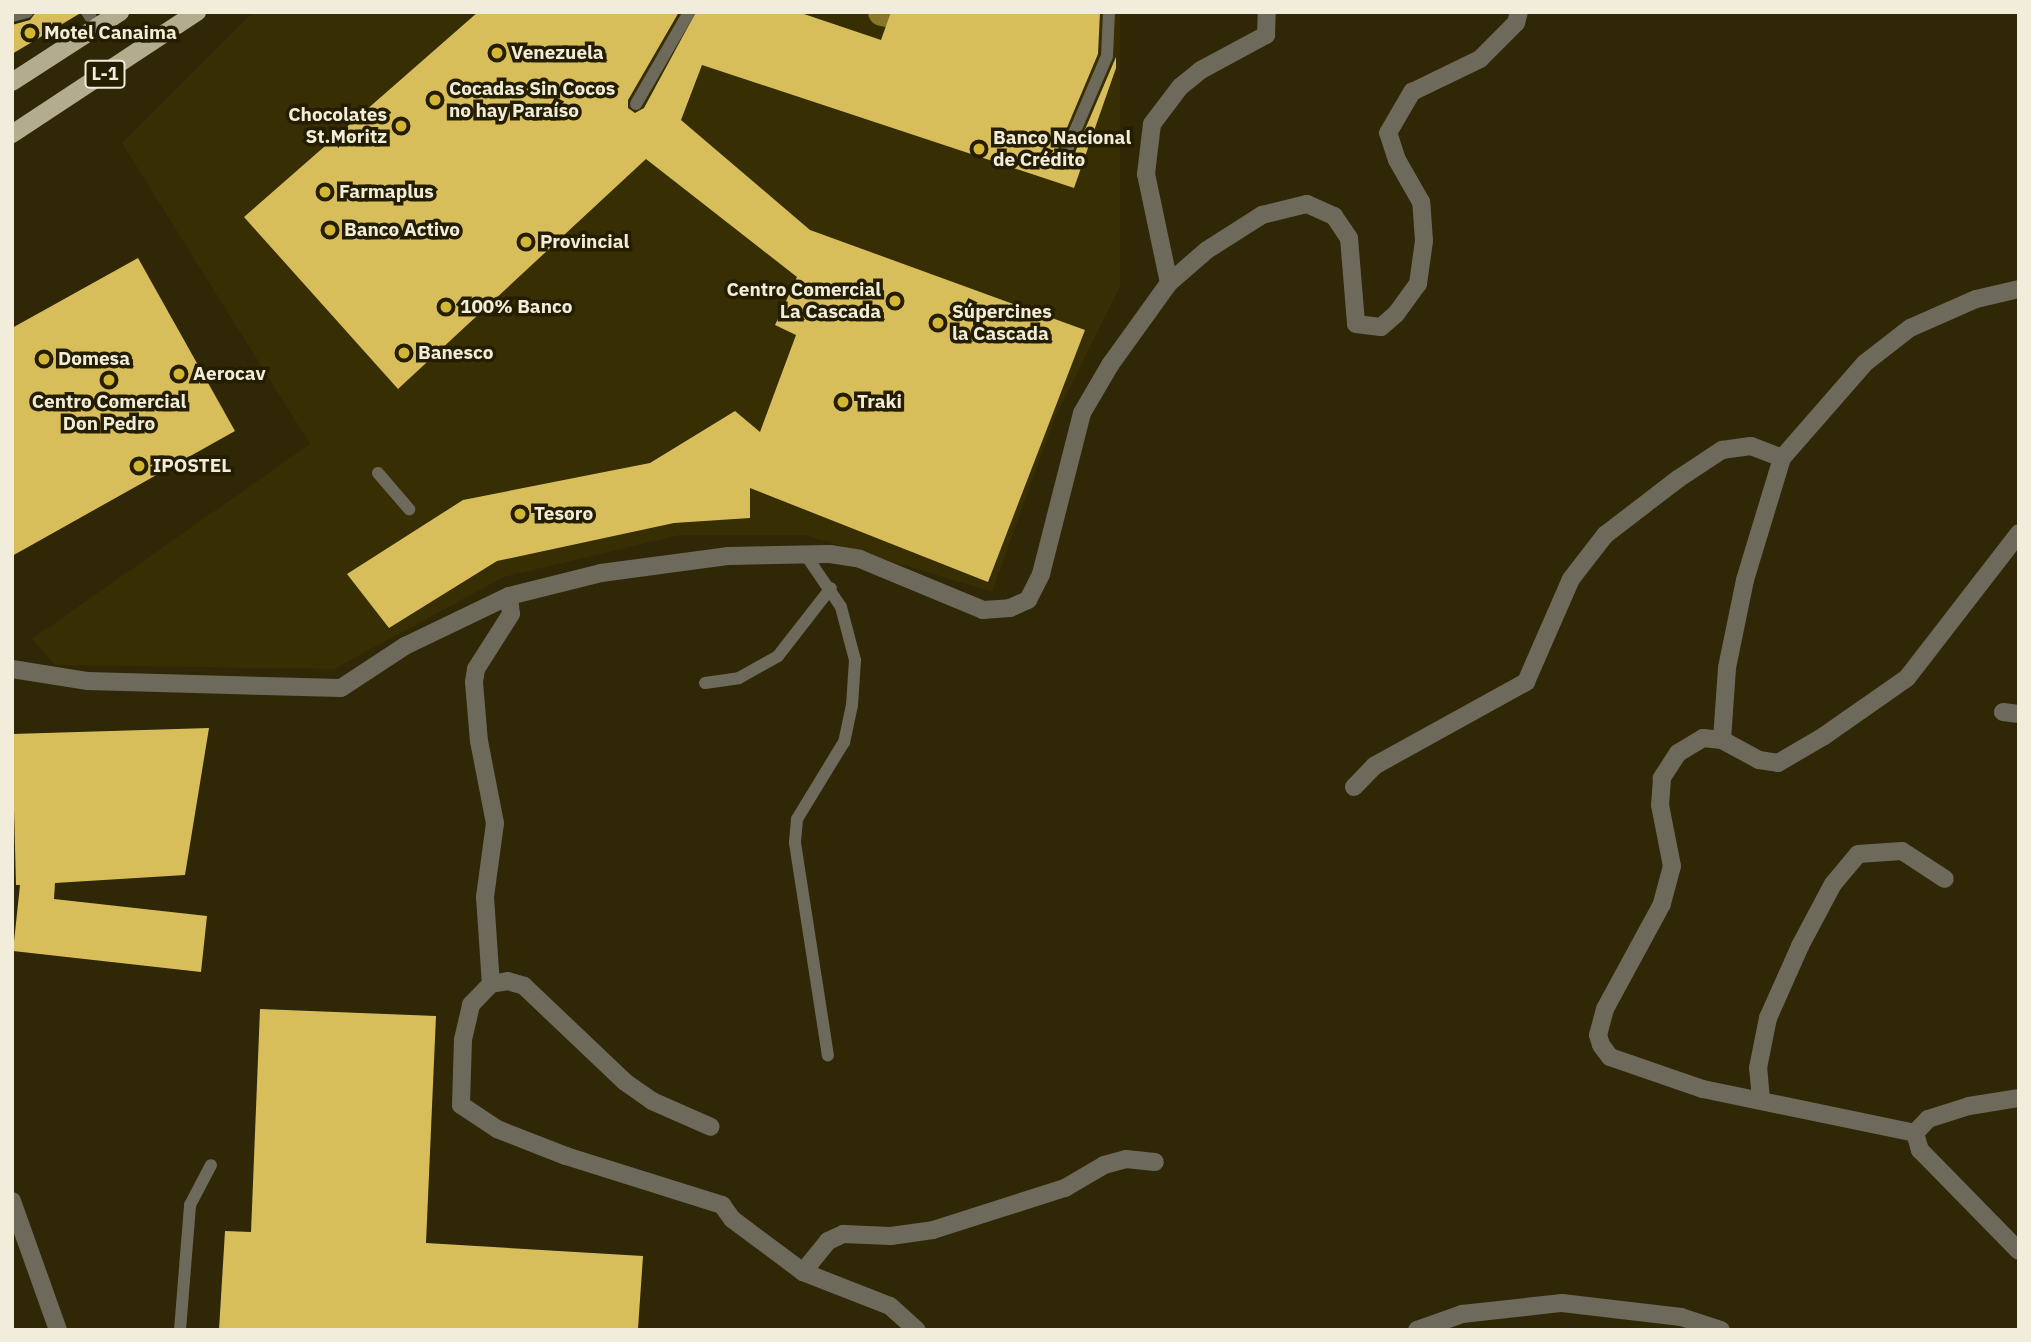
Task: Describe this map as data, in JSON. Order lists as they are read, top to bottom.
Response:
{
  "streets": {
    "main road": ["L-1"]
  },
  "places": [
    "Motel Canaima",
    "Venezuela",
    "Cocadas Sin Cocos no hay Paraíso",
    "Chocolates St.Moritz",
    "Banco Nacional de Crédito",
    "Farmaplus",
    "Banco Activo",
    "Provincial",
    "Centro Comercial La Cascada",
    "100% Banco",
    "Súpercines la Cascada",
    "Banesco",
    "Domesa",
    "Aerocav",
    "Centro Comercial Don Pedro",
    "Traki",
    "IPOSTEL",
    "Tesoro"
  ]
}
